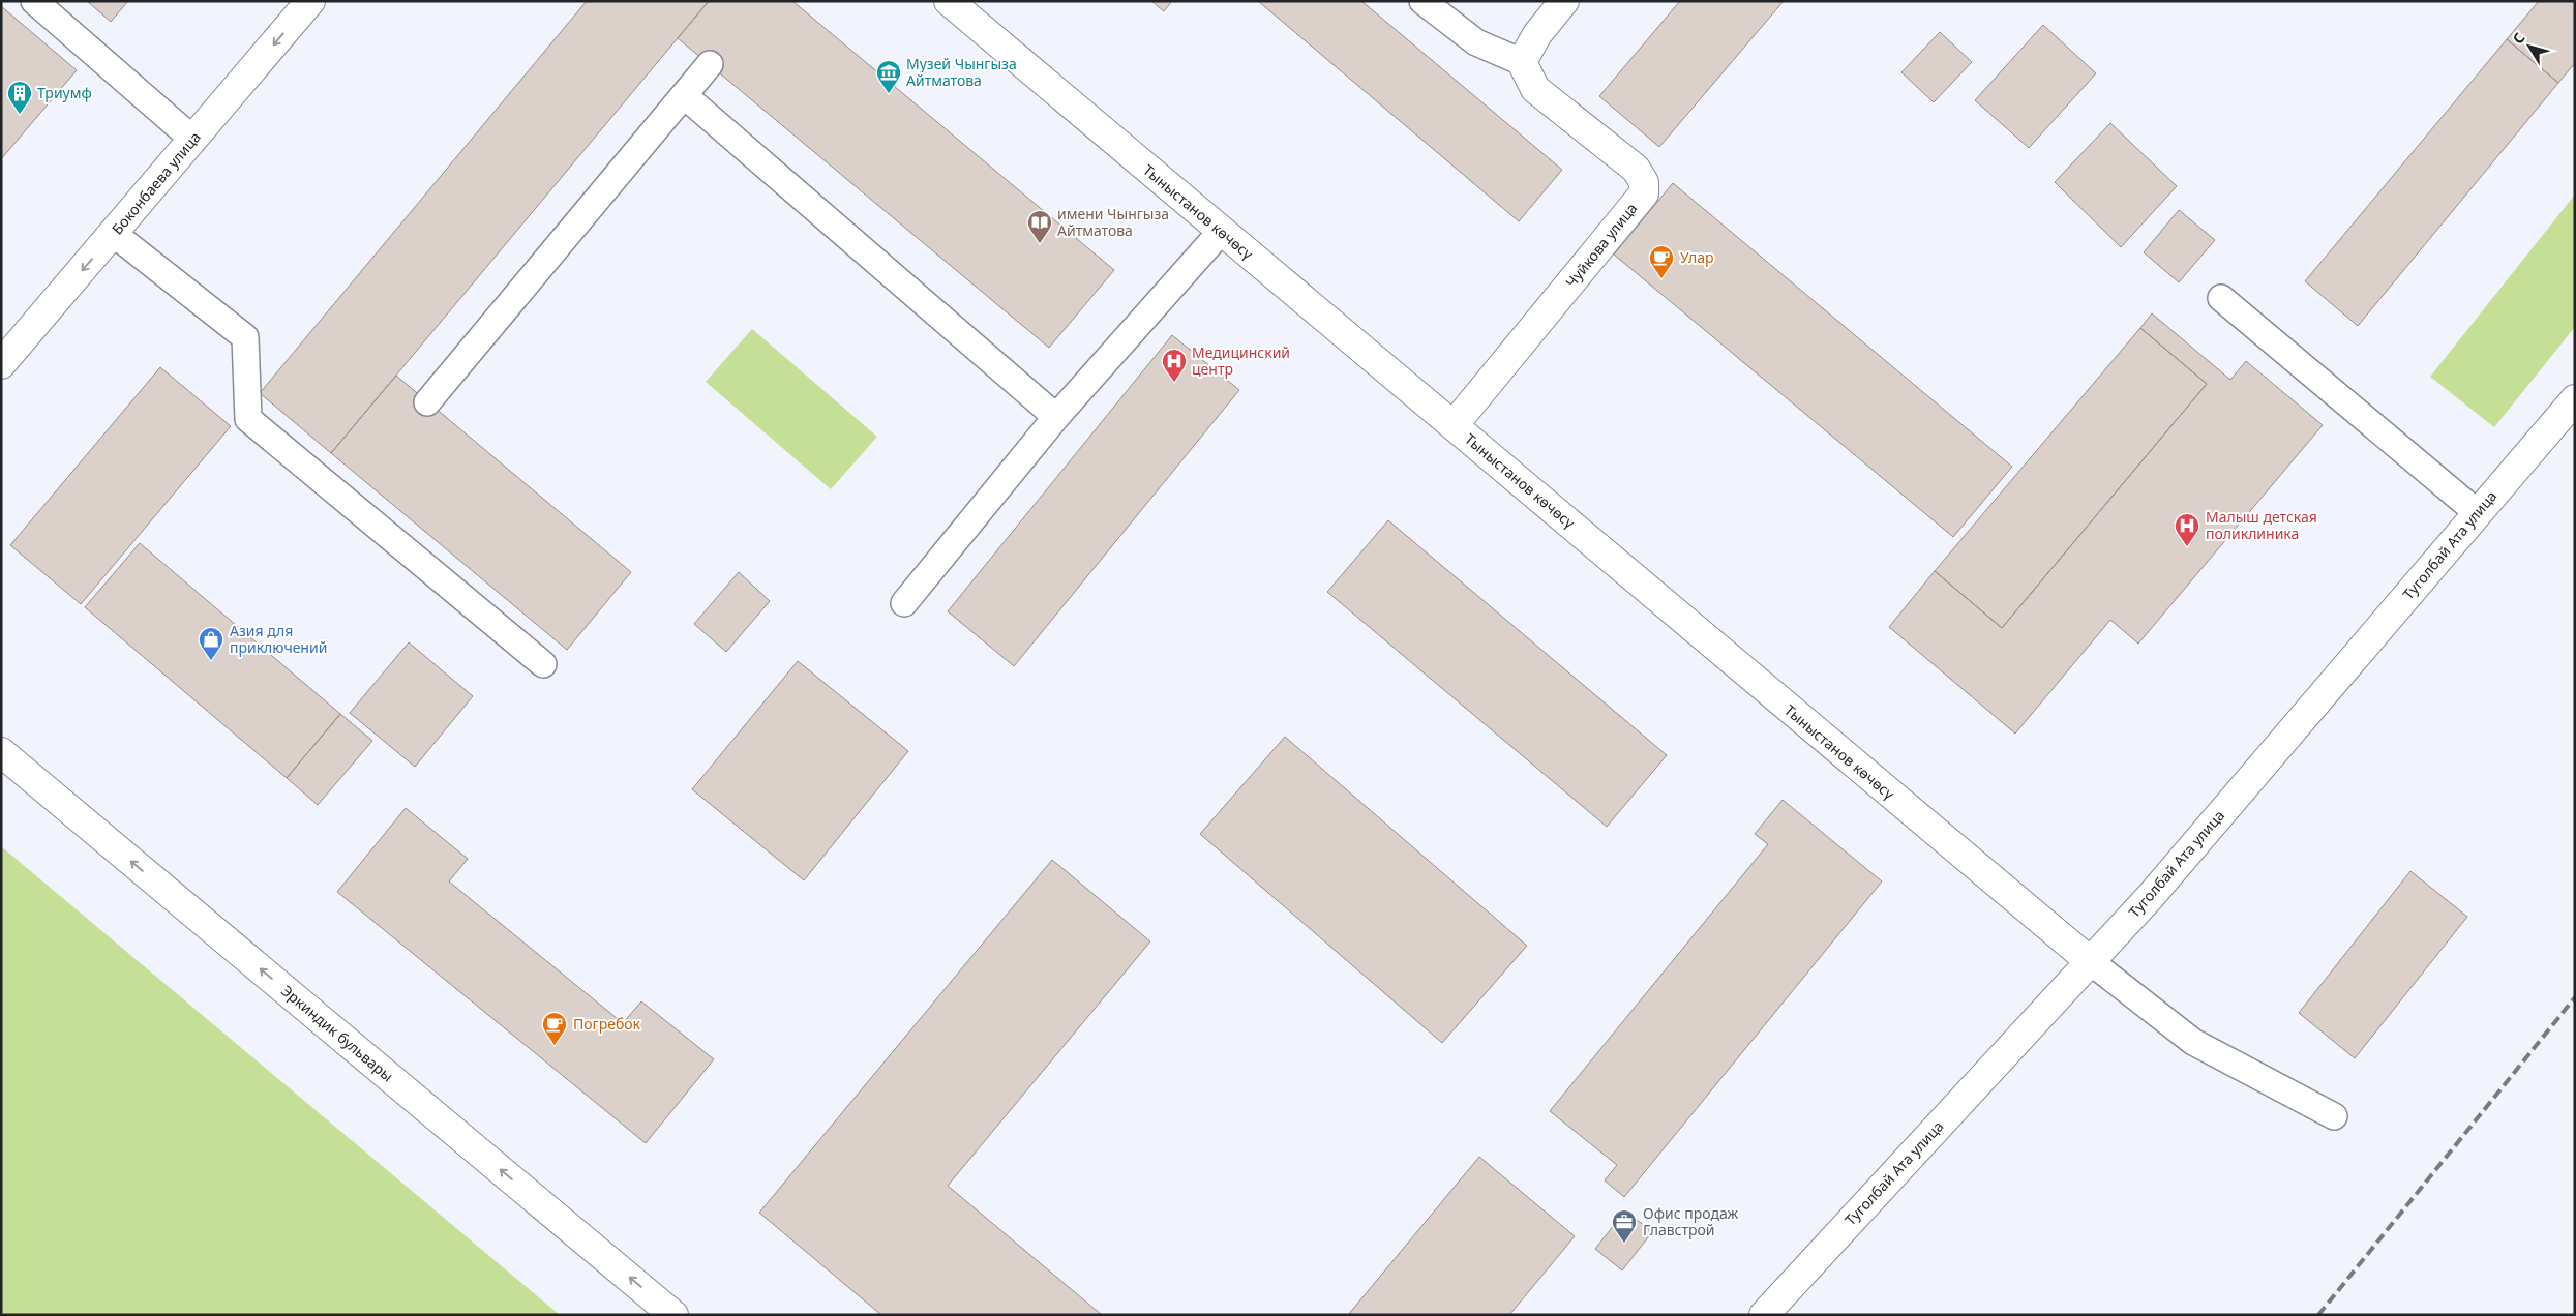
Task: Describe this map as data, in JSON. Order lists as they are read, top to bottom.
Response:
{
  "streets": {
    "street": [
      "Боконбаева улица",
      "Тыныстанов көчөсү",
      "Чуйкова улица",
      "Туголбай Ата улица",
      "Эркиндик бульвары"
    ]
  },
  "crossings": [
    ["Тыныстанов көчөсү", "Чуйкова улица"],
    ["Тыныстанов көчөсү", "Туголбай Ата улица"]
  ],
  "one_way": ["Боконбаева улица", "Эркиндик бульвары"],
  "places": {
    "museum": ["Музей Чынгыза Айтматова"],
    "building": ["Триумф"],
    "library": ["имени Чынгыза Айтматова"],
    "cafe": ["Улар", "Погребок"],
    "hospital": ["Медицинский центр", "Малыш детская поликлиника"],
    "shop": ["Азия для приключений"],
    "office": ["Офис продаж Главстрой"]
  },
  "north": "top left"
}
